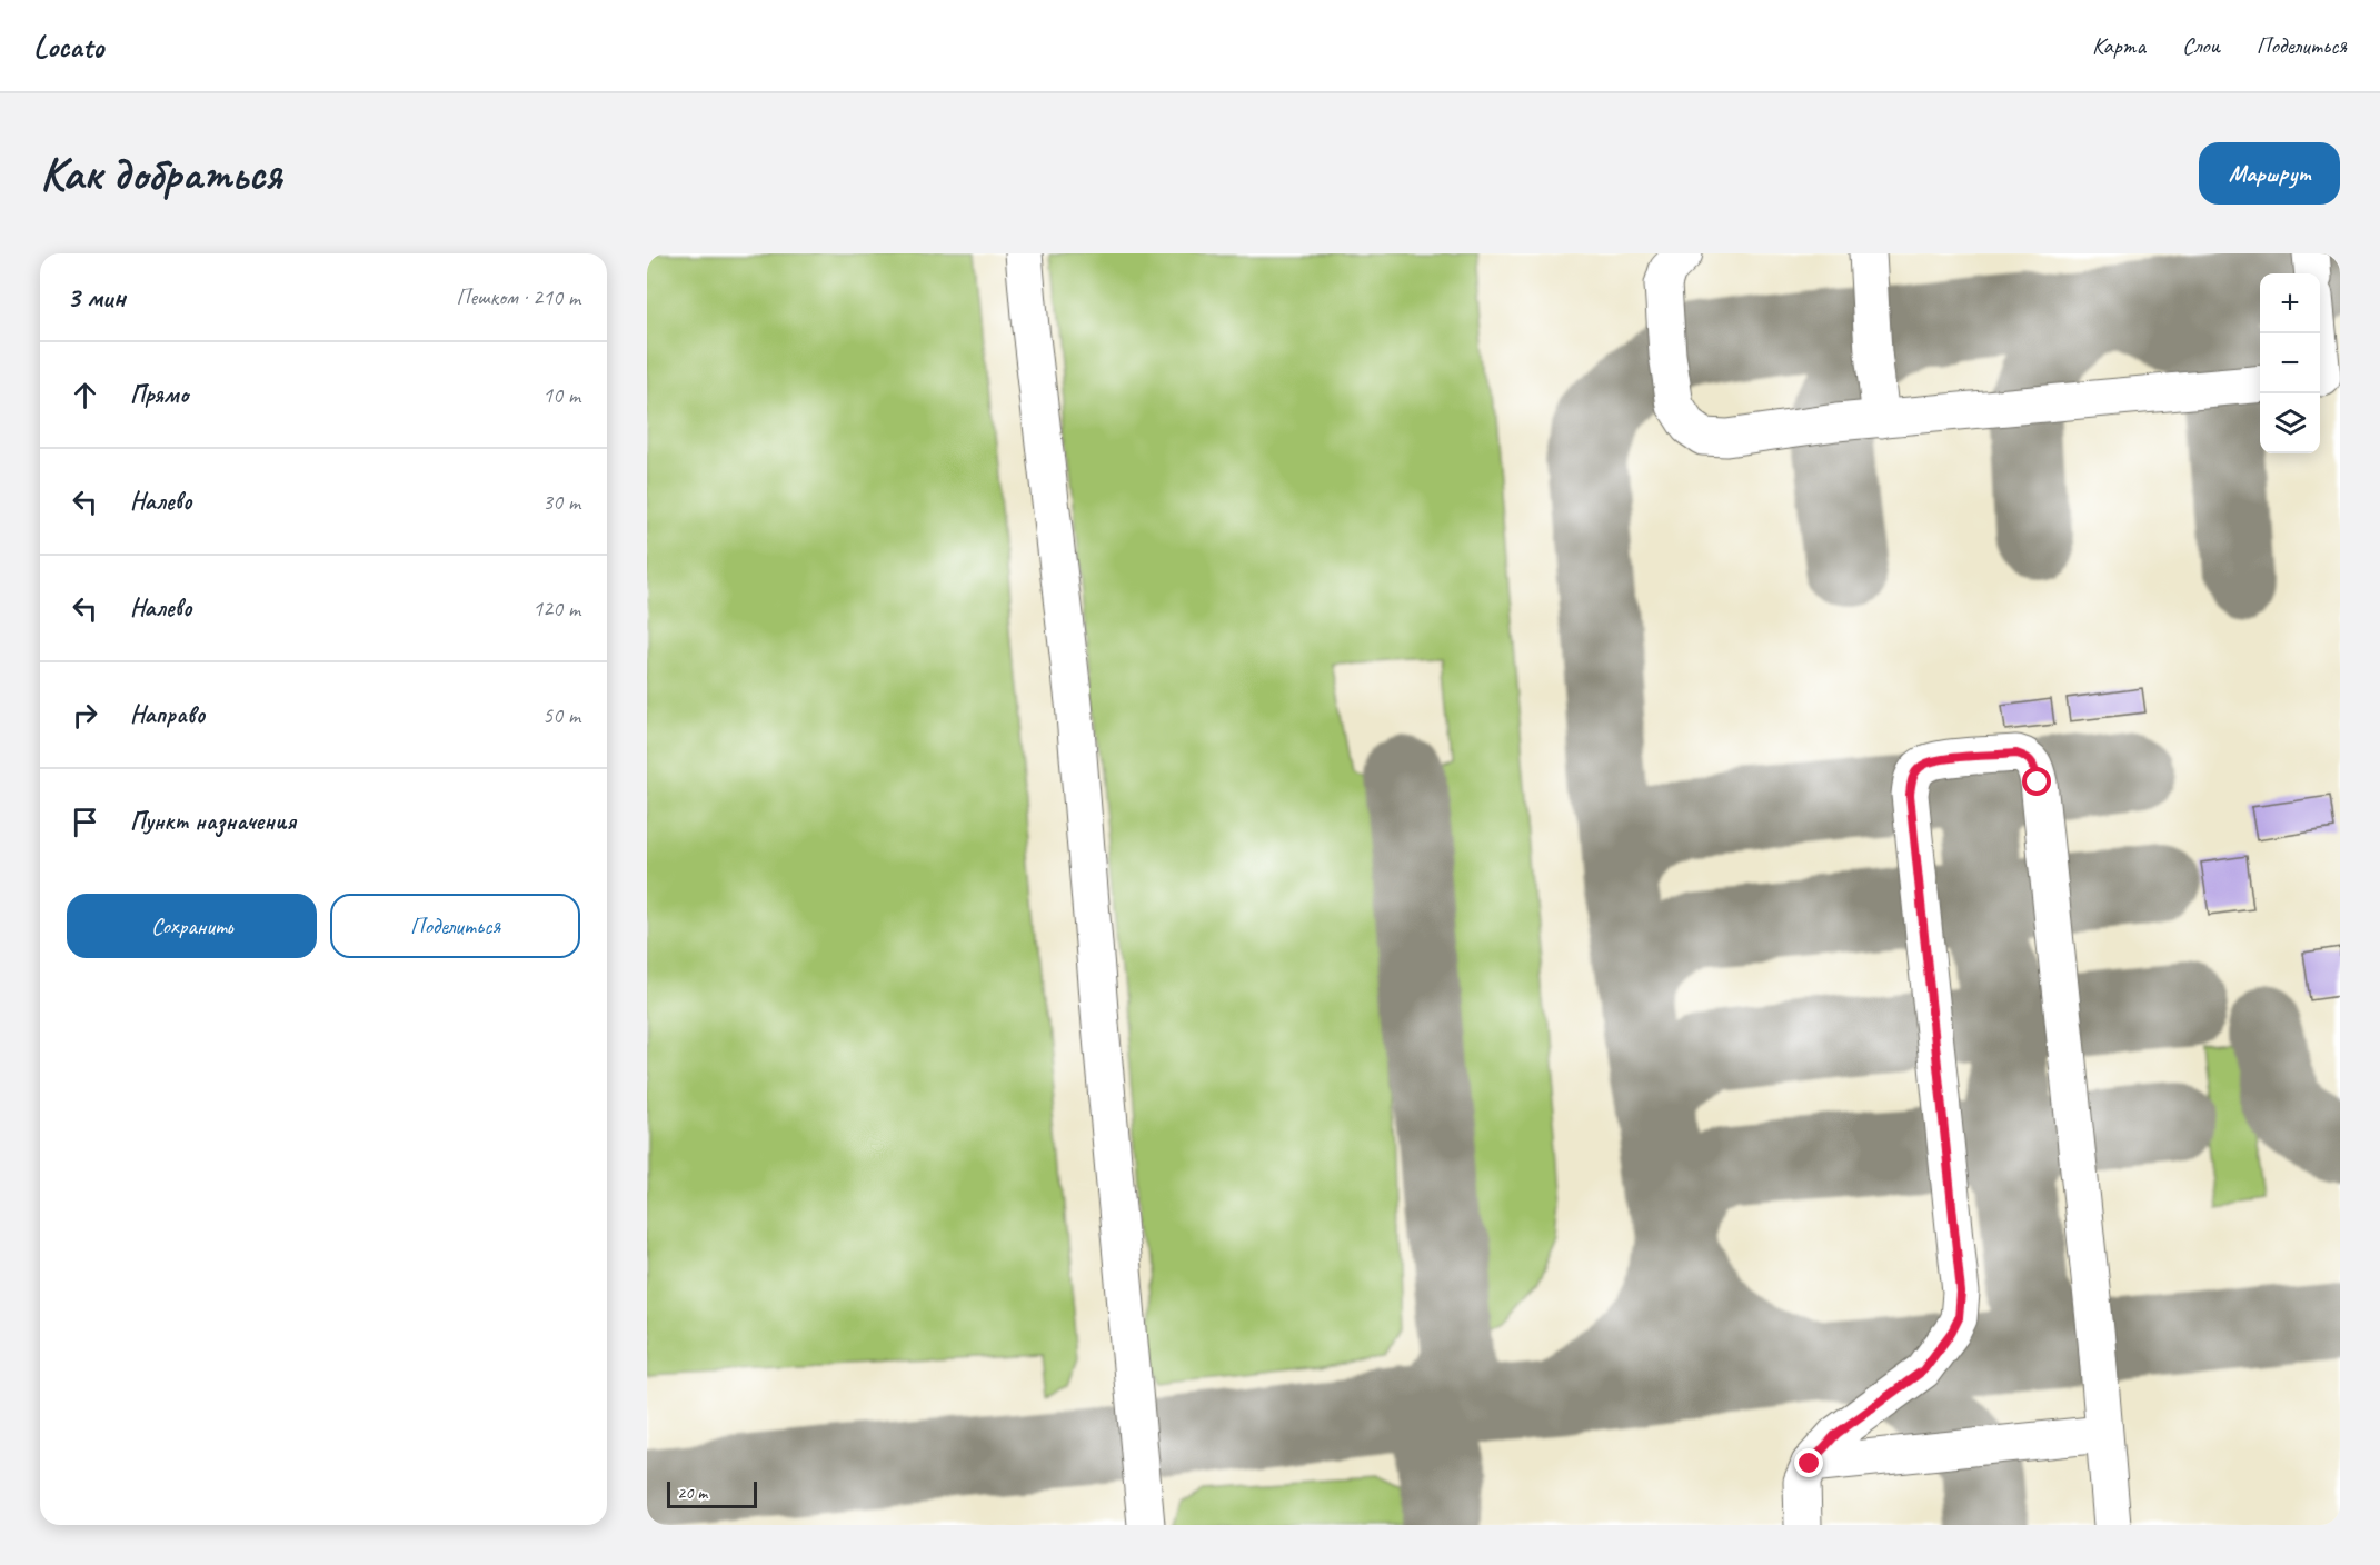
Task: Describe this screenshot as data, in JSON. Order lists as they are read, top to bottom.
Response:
{
  "scale_bar": "20 m",
  "page": {
    "header": "Locato",
    "nav": ["Карта", "Слои", "Поделиться"],
    "buttons": [
      "Маршрут",
      ["Сохранить", "Поделиться"]
    ],
    "title": "Как добраться",
    "heading": ["3 мин", "Пешком · 210 m"],
    "map_buttons": ["+", "−"],
    "list": [
      ["Прямо", "10 m"],
      ["Налево", "30 m"],
      ["Налево", "120 m"],
      ["Направо", "50 m"],
      "Пункт назначения"
    ],
    "scale": "20 m"
  }
}
